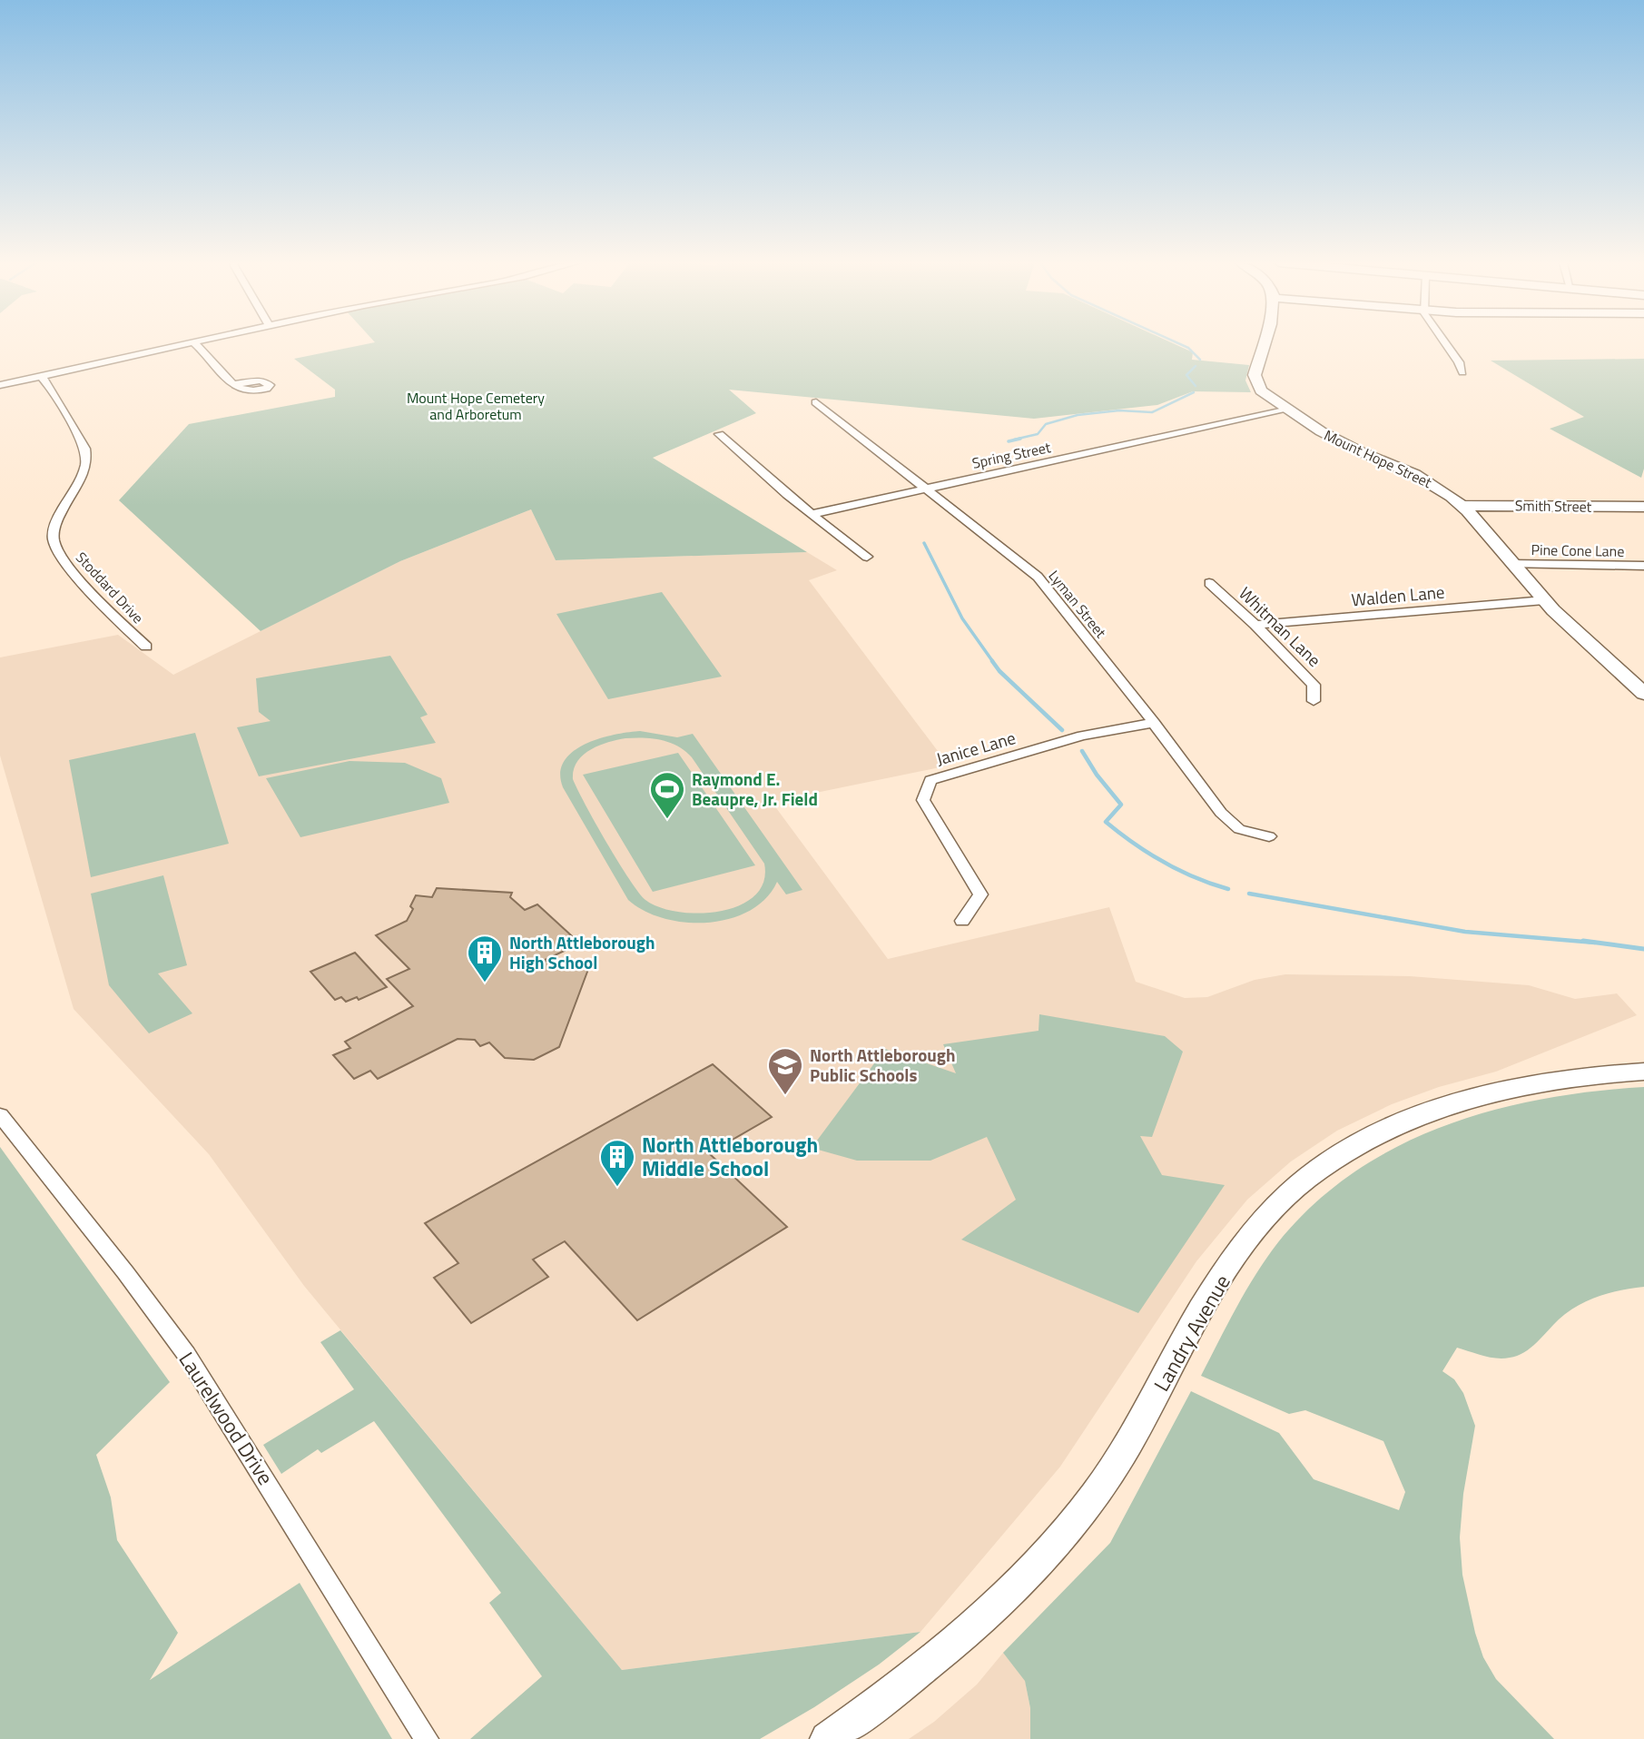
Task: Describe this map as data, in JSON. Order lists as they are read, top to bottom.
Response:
{
  "streets": {
    "street": [
      "Spring Street",
      "Mount Hope Street",
      "Smith Street",
      "Pine Cone Lane",
      "Stoddard Drive",
      "Walden Lane",
      "Lyman Street",
      "Whitman Lane",
      "Janice Lane",
      "Landry Avenue",
      "Laurelwood Drive"
    ]
  },
  "crossings": [
    ["Spring Street", "Mount Hope Street"],
    ["Spring Street", "Lyman Street"],
    ["Mount Hope Street", "Smith Street"],
    ["Mount Hope Street", "Pine Cone Lane"],
    ["Mount Hope Street", "Walden Lane"],
    ["Walden Lane", "Whitman Lane"],
    ["Lyman Street", "Janice Lane"]
  ],
  "parks": ["Mount Hope Cemetery and Arboretum"],
  "places": {
    "sports": ["Raymond E. Beaupre, Jr. Field"],
    "building": ["North Attleborough High School", "North Attleborough Middle School"],
    "school or university": ["North Attleborough Public Schools"]
  }
}
